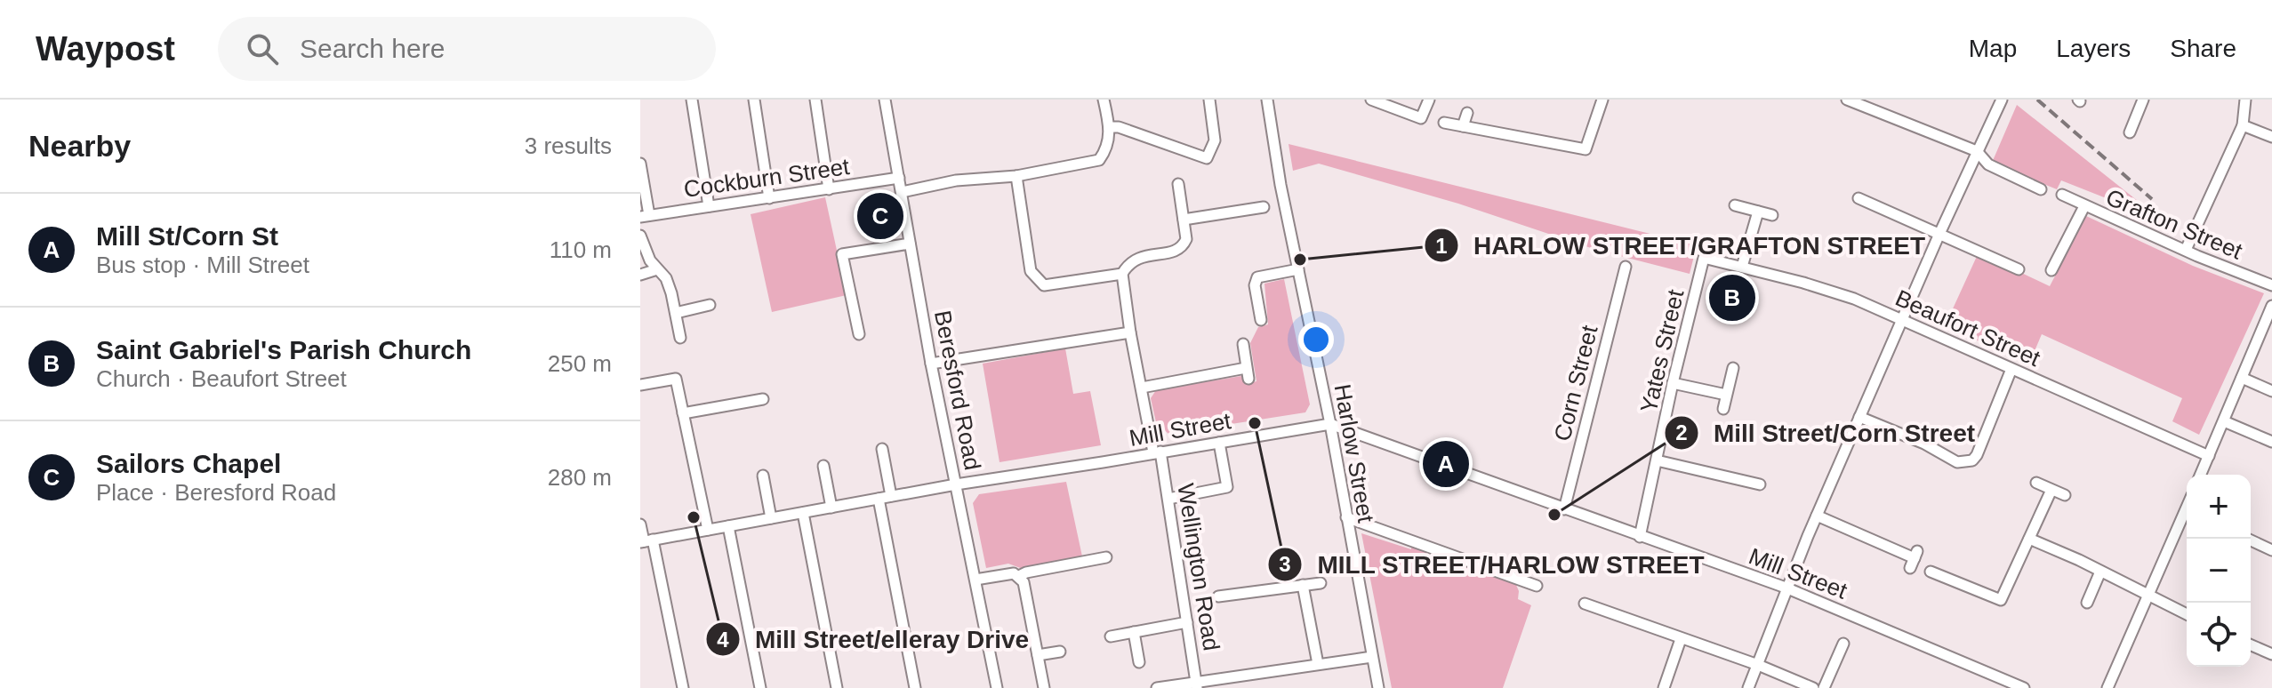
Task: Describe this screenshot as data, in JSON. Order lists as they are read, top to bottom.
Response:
{
  "streets": {
    "street": [
      "Cockburn Street",
      "Grafton Street",
      "Beaufort Street",
      "Yates Street",
      "Corn Street",
      "Beresford Road",
      "Mill Street",
      "Harlow Street",
      "Wellington Road"
    ]
  },
  "crossings": [
    ["Cockburn Street", "Beresford Road"],
    ["Beaufort Street", "Yates Street"],
    ["Yates Street", "Mill Street"],
    ["Corn Street", "Mill Street"],
    ["Beresford Road", "Mill Street"],
    ["Mill Street", "Harlow Street"],
    ["Mill Street", "Wellington Road"]
  ],
  "places": [
    "HARLOW STREET/GRAFTON STREET",
    "MILL STREET/HARLOW STREET",
    "Mill Street/Corn Street",
    "Mill Street/elleray Drive"
  ],
  "page": {
    "header": "Waypost",
    "search": "Search here",
    "nav": ["Map", "Layers", "Share"],
    "heading": ["Nearby", "3 results"],
    "pins": ["C", "B", "A"],
    "list": [
      {
        "mark": "A",
        "name": "Mill St/Corn St",
        "note": "Bus stop · Mill Street",
        "value": "110 m"
      },
      {
        "mark": "B",
        "name": "Saint Gabriel's Parish Church",
        "note": "Church · Beaufort Street",
        "value": "250 m"
      },
      {
        "mark": "C",
        "name": "Sailors Chapel",
        "note": "Place · Beresford Road",
        "value": "280 m"
      }
    ],
    "map_buttons": ["+", "−"]
  }
}
